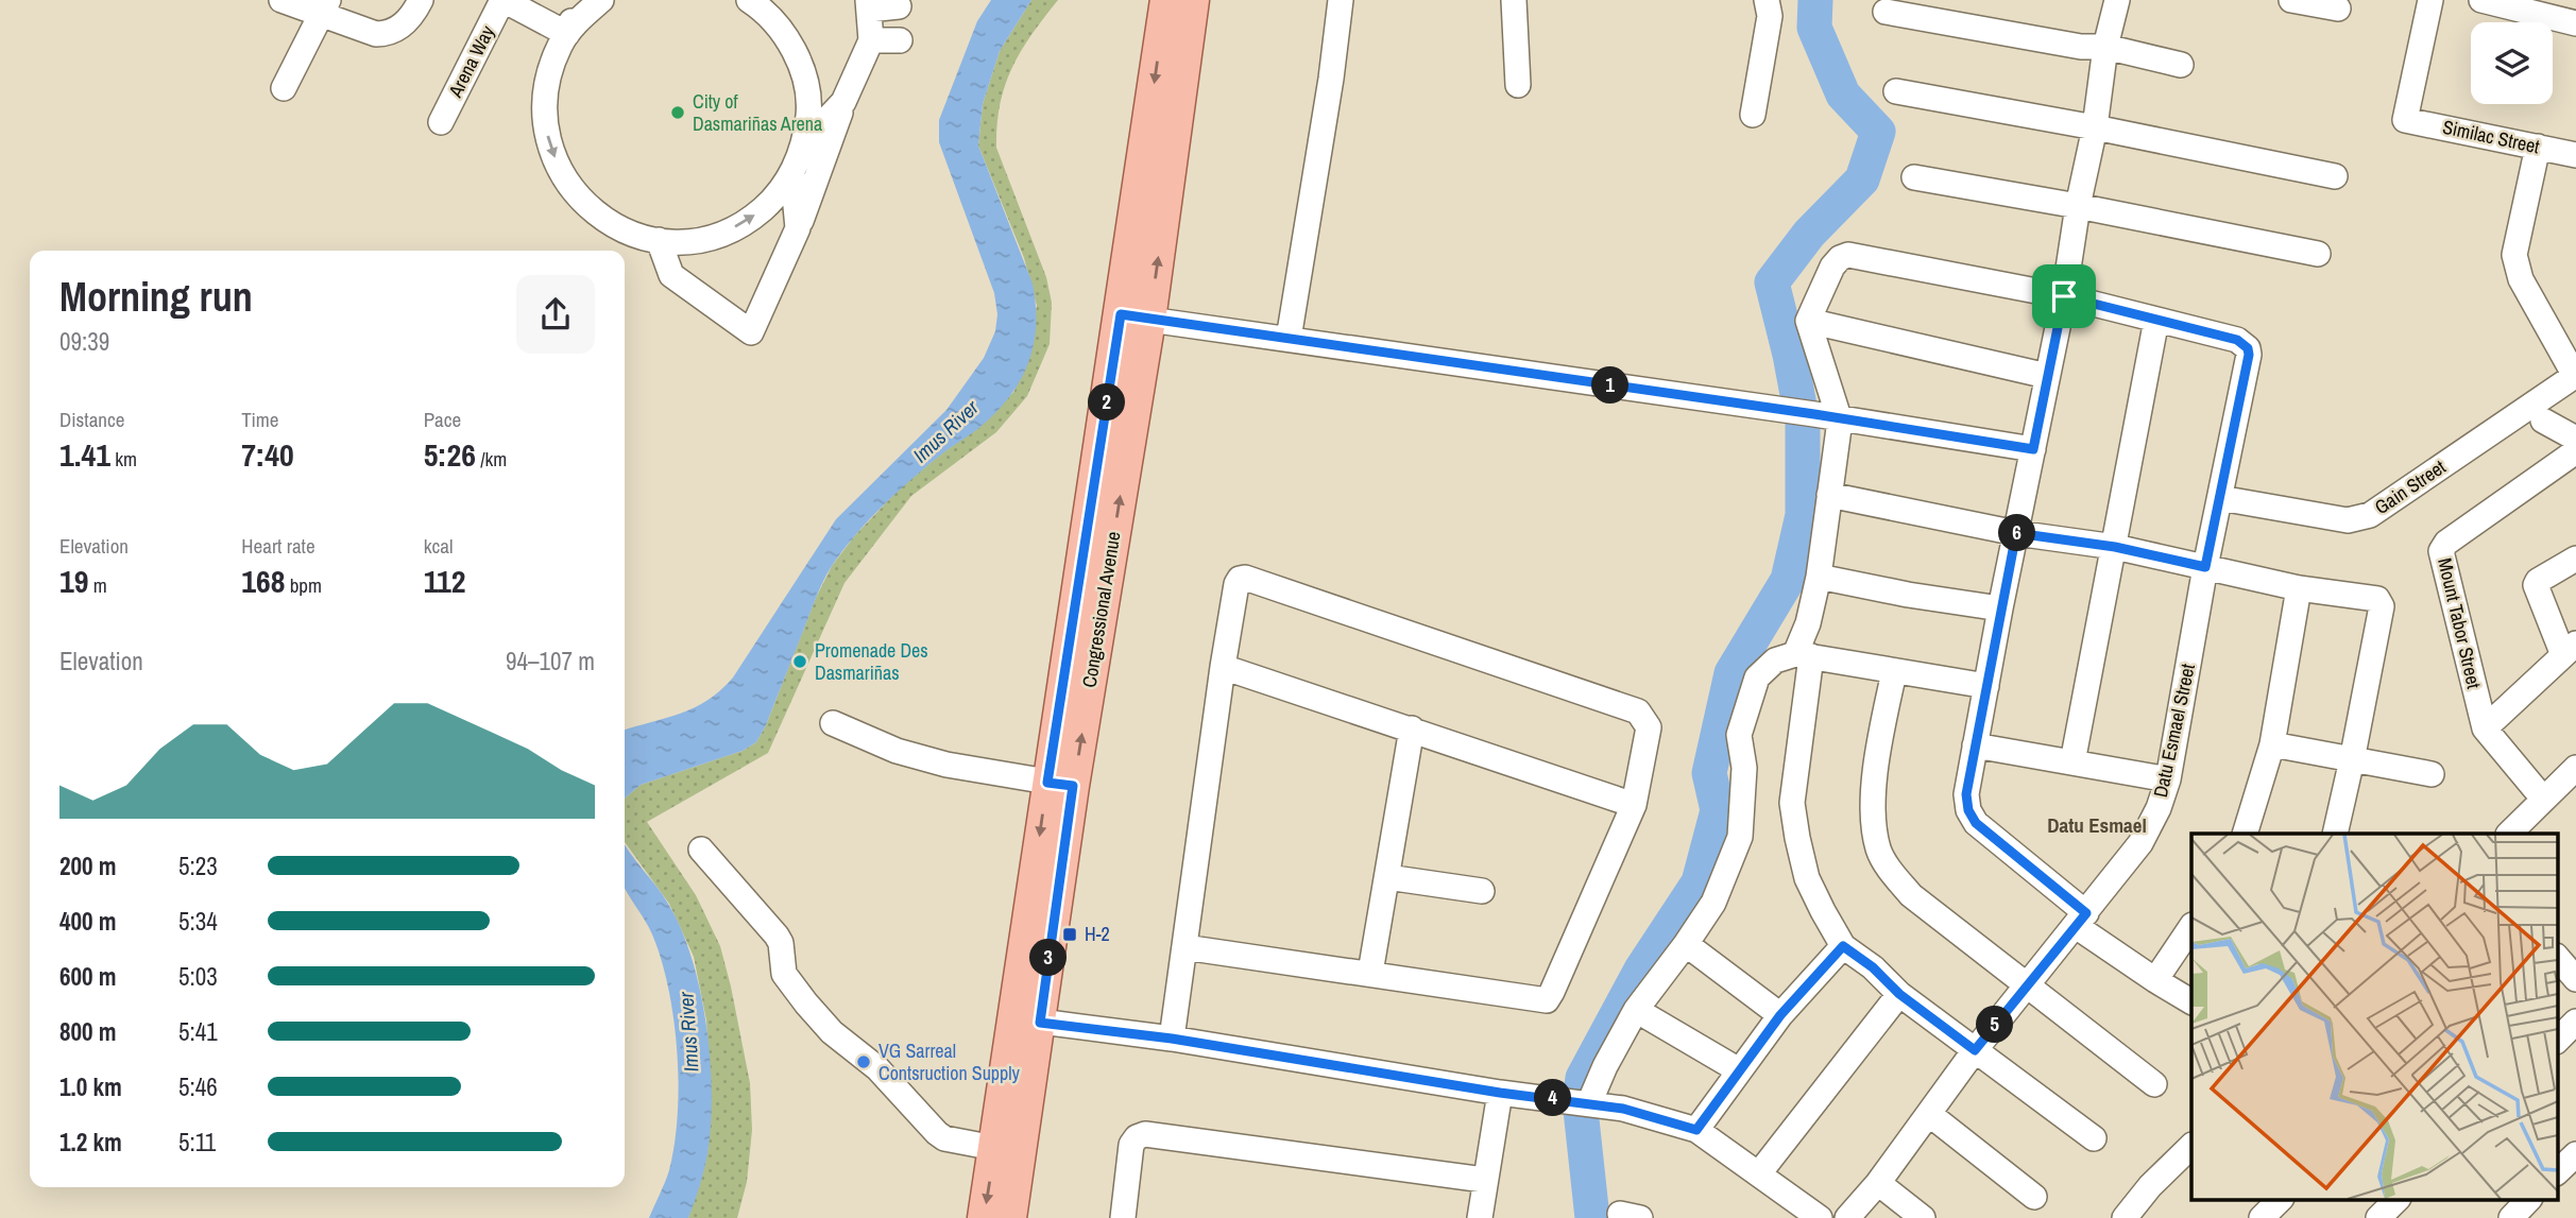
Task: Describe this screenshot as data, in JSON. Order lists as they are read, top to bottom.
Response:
{
  "streets": {
    "main road": ["Congressional Avenue"],
    "street": [
      "Arena Way",
      "Similac Street",
      "Gain Street",
      "Mount Tabor Street",
      "Datu Esmael Street"
    ]
  },
  "crossings": [
    ["Gain Street", "Datu Esmael Street"]
  ],
  "districts": ["Datu Esmael"],
  "water": ["Imus River"],
  "places": {
    "other": ["City of Dasmariñas Arena", "Promenade Des Dasmariñas", "VG Sarreal Contsruction Supply"],
    "transit": ["H-2"]
  },
  "page": {
    "heading": ["Morning run", "09:39"],
    "pins": [
      "1",
      "2",
      "6",
      "3",
      "5",
      "4"
    ],
    "stats": [
      ["Distance", "1.41 km"],
      ["Time", "7:40"],
      ["Pace", "5:26 /km"],
      ["Elevation", "19 m"],
      ["Heart rate", "168 bpm"],
      ["kcal", "112"]
    ],
    "chart": ["Elevation", "94–107 m"],
    "list": [
      {
        "name": "200 m",
        "note": "5:23"
      },
      {
        "name": "400 m",
        "note": "5:34"
      },
      {
        "name": "600 m",
        "note": "5:03"
      },
      {
        "name": "800 m",
        "note": "5:41"
      },
      {
        "name": "1.0 km",
        "note": "5:46"
      },
      {
        "name": "1.2 km",
        "note": "5:11"
      }
    ]
  }
}
